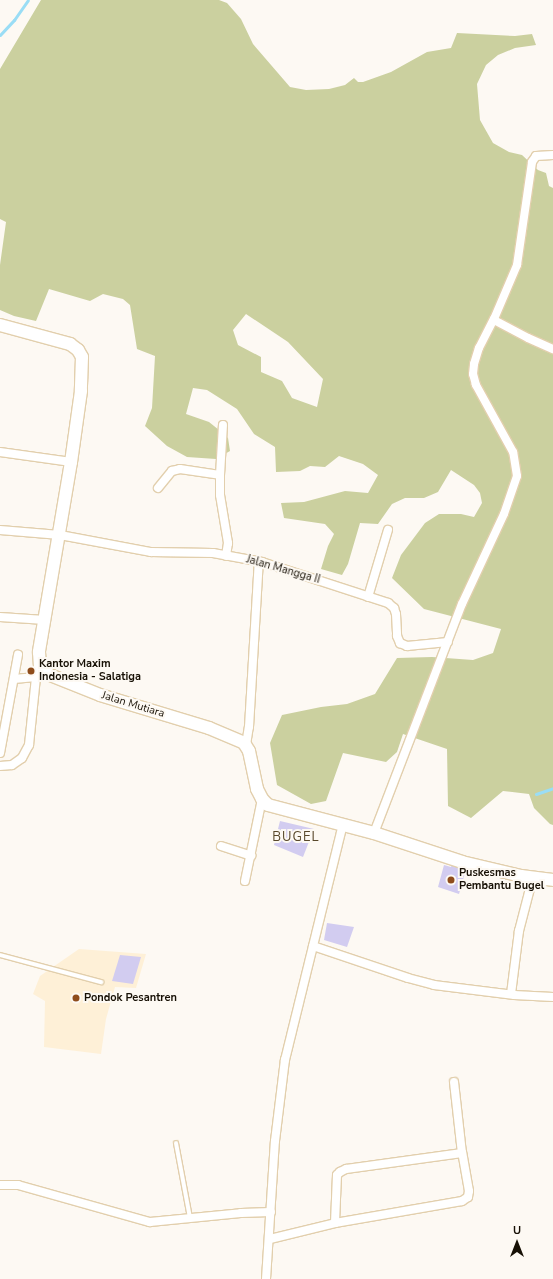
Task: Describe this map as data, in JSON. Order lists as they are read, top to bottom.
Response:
{
  "streets": {
    "street": ["Jalan Mangga II", "Jalan Mutiara"]
  },
  "districts": ["BUGEL"],
  "places": ["Kantor Maxim Indonesia - Salatiga", "Puskesmas Pembantu Bugel", "Pondok Pesantren"],
  "north": "top"
}
